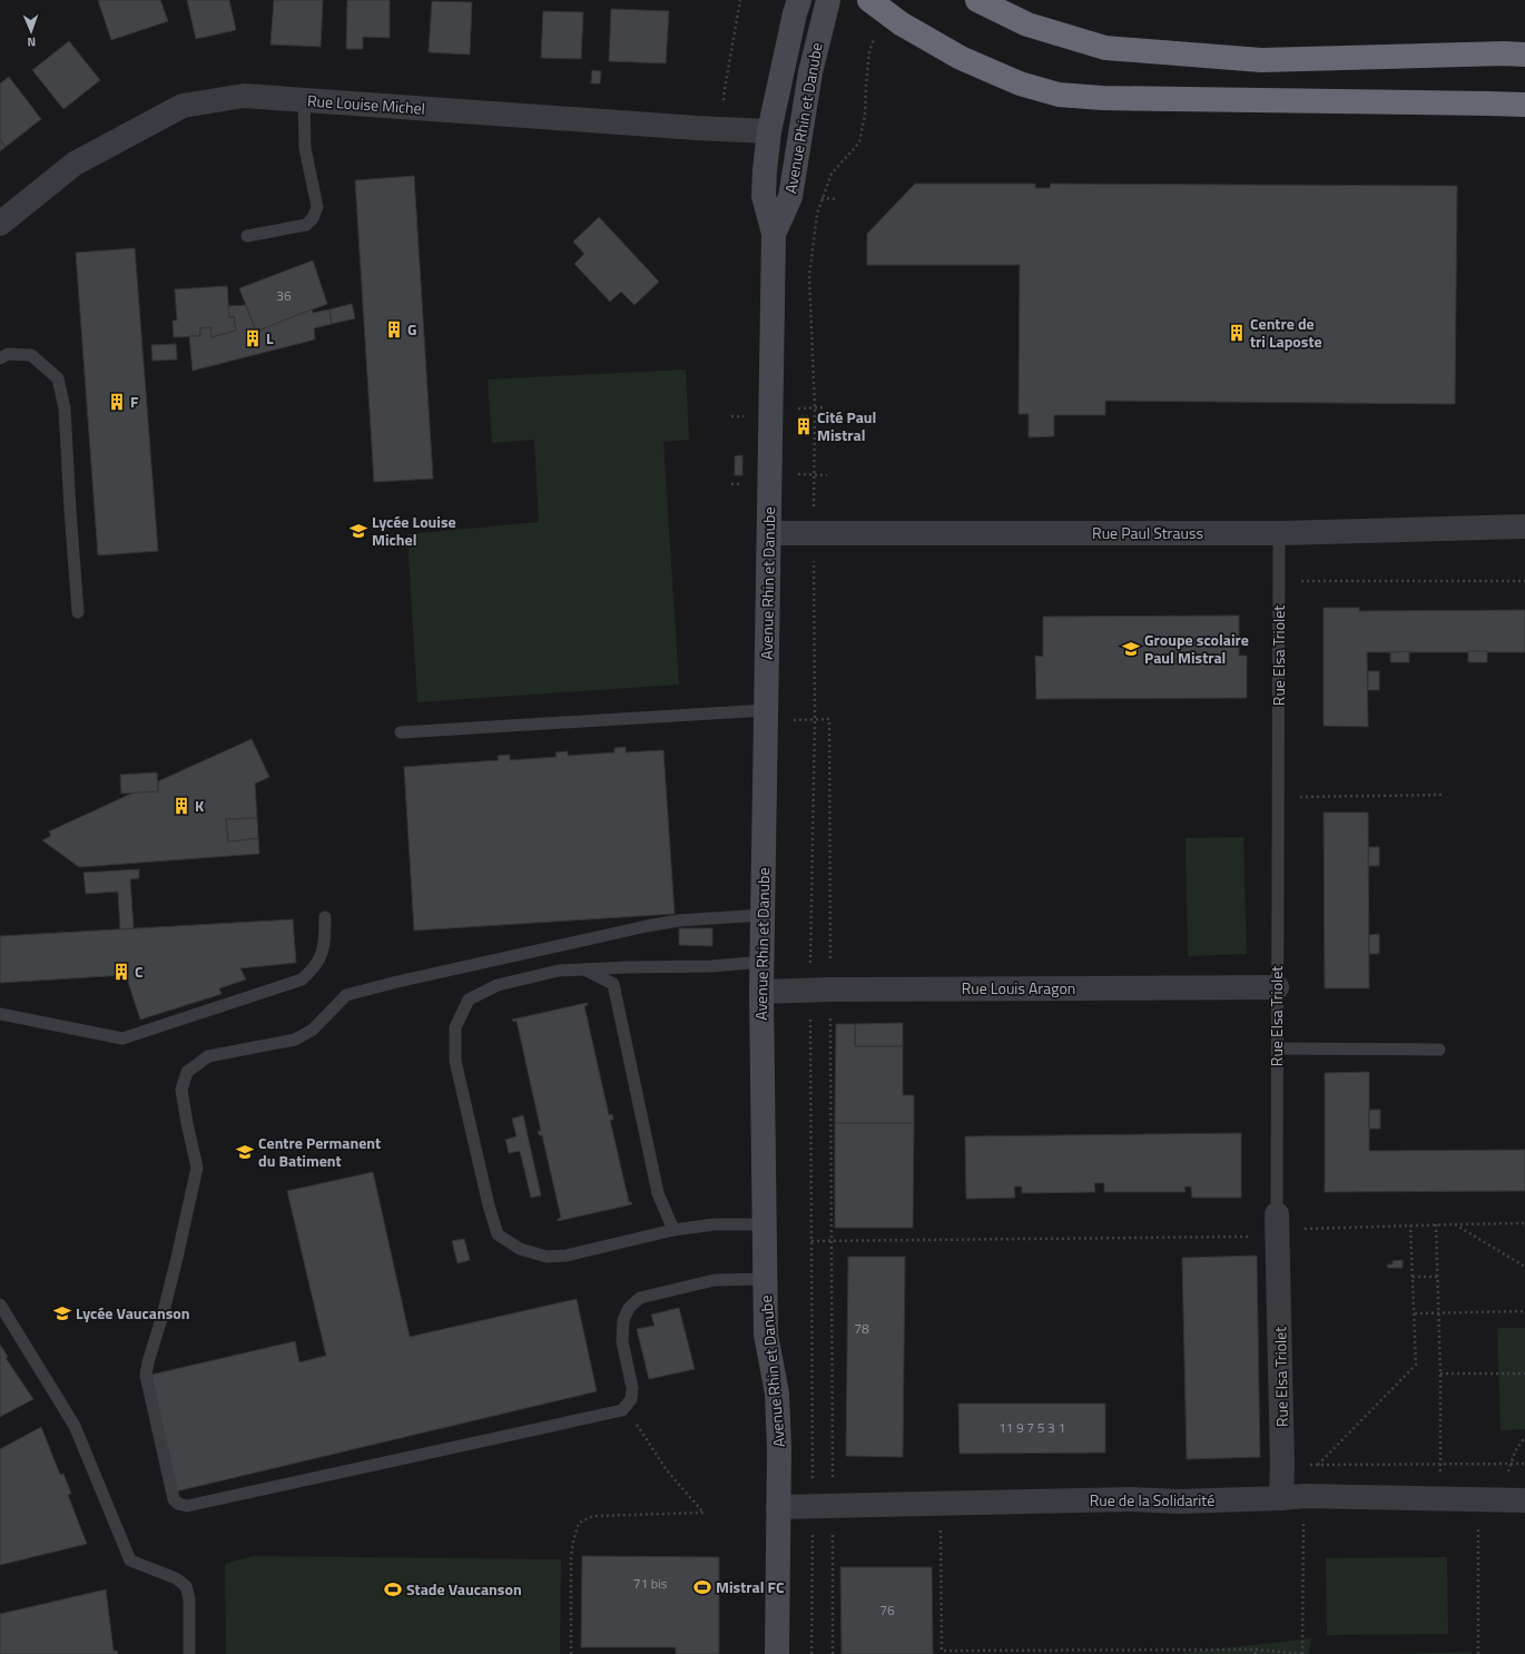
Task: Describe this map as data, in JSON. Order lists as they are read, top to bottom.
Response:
{
  "streets": {
    "street": [
      "Rue Louise Michel",
      "Avenue Rhin et Danube",
      "Rue Paul Strauss",
      "Rue Elsa Triolet",
      "Rue Louis Aragon",
      "Rue de la Solidarité"
    ]
  },
  "crossings": [
    ["Rue Louise Michel", "Avenue Rhin et Danube"],
    ["Avenue Rhin et Danube", "Rue Paul Strauss"],
    ["Avenue Rhin et Danube", "Rue Louis Aragon"],
    ["Avenue Rhin et Danube", "Rue de la Solidarité"],
    ["Rue Paul Strauss", "Rue Elsa Triolet"],
    ["Rue Elsa Triolet", "Rue Louis Aragon"],
    ["Rue Elsa Triolet", "Rue de la Solidarité"]
  ],
  "places": {
    "building": [
      "G",
      "Centre de tri Laposte",
      "L",
      "F",
      "Cité Paul Mistral",
      "K",
      "C"
    ],
    "school or university": [
      "Lycée Louise Michel",
      "Groupe scolaire Paul Mistral",
      "Centre Permanent du Batiment",
      "Lycée Vaucanson"
    ],
    "sports": ["Mistral FC", "Stade Vaucanson"]
  },
  "house_numbers": [
    "36",
    "78",
    "11 9 7 5 3 1",
    "71 bis",
    "76"
  ],
  "north": "bottom"
}
